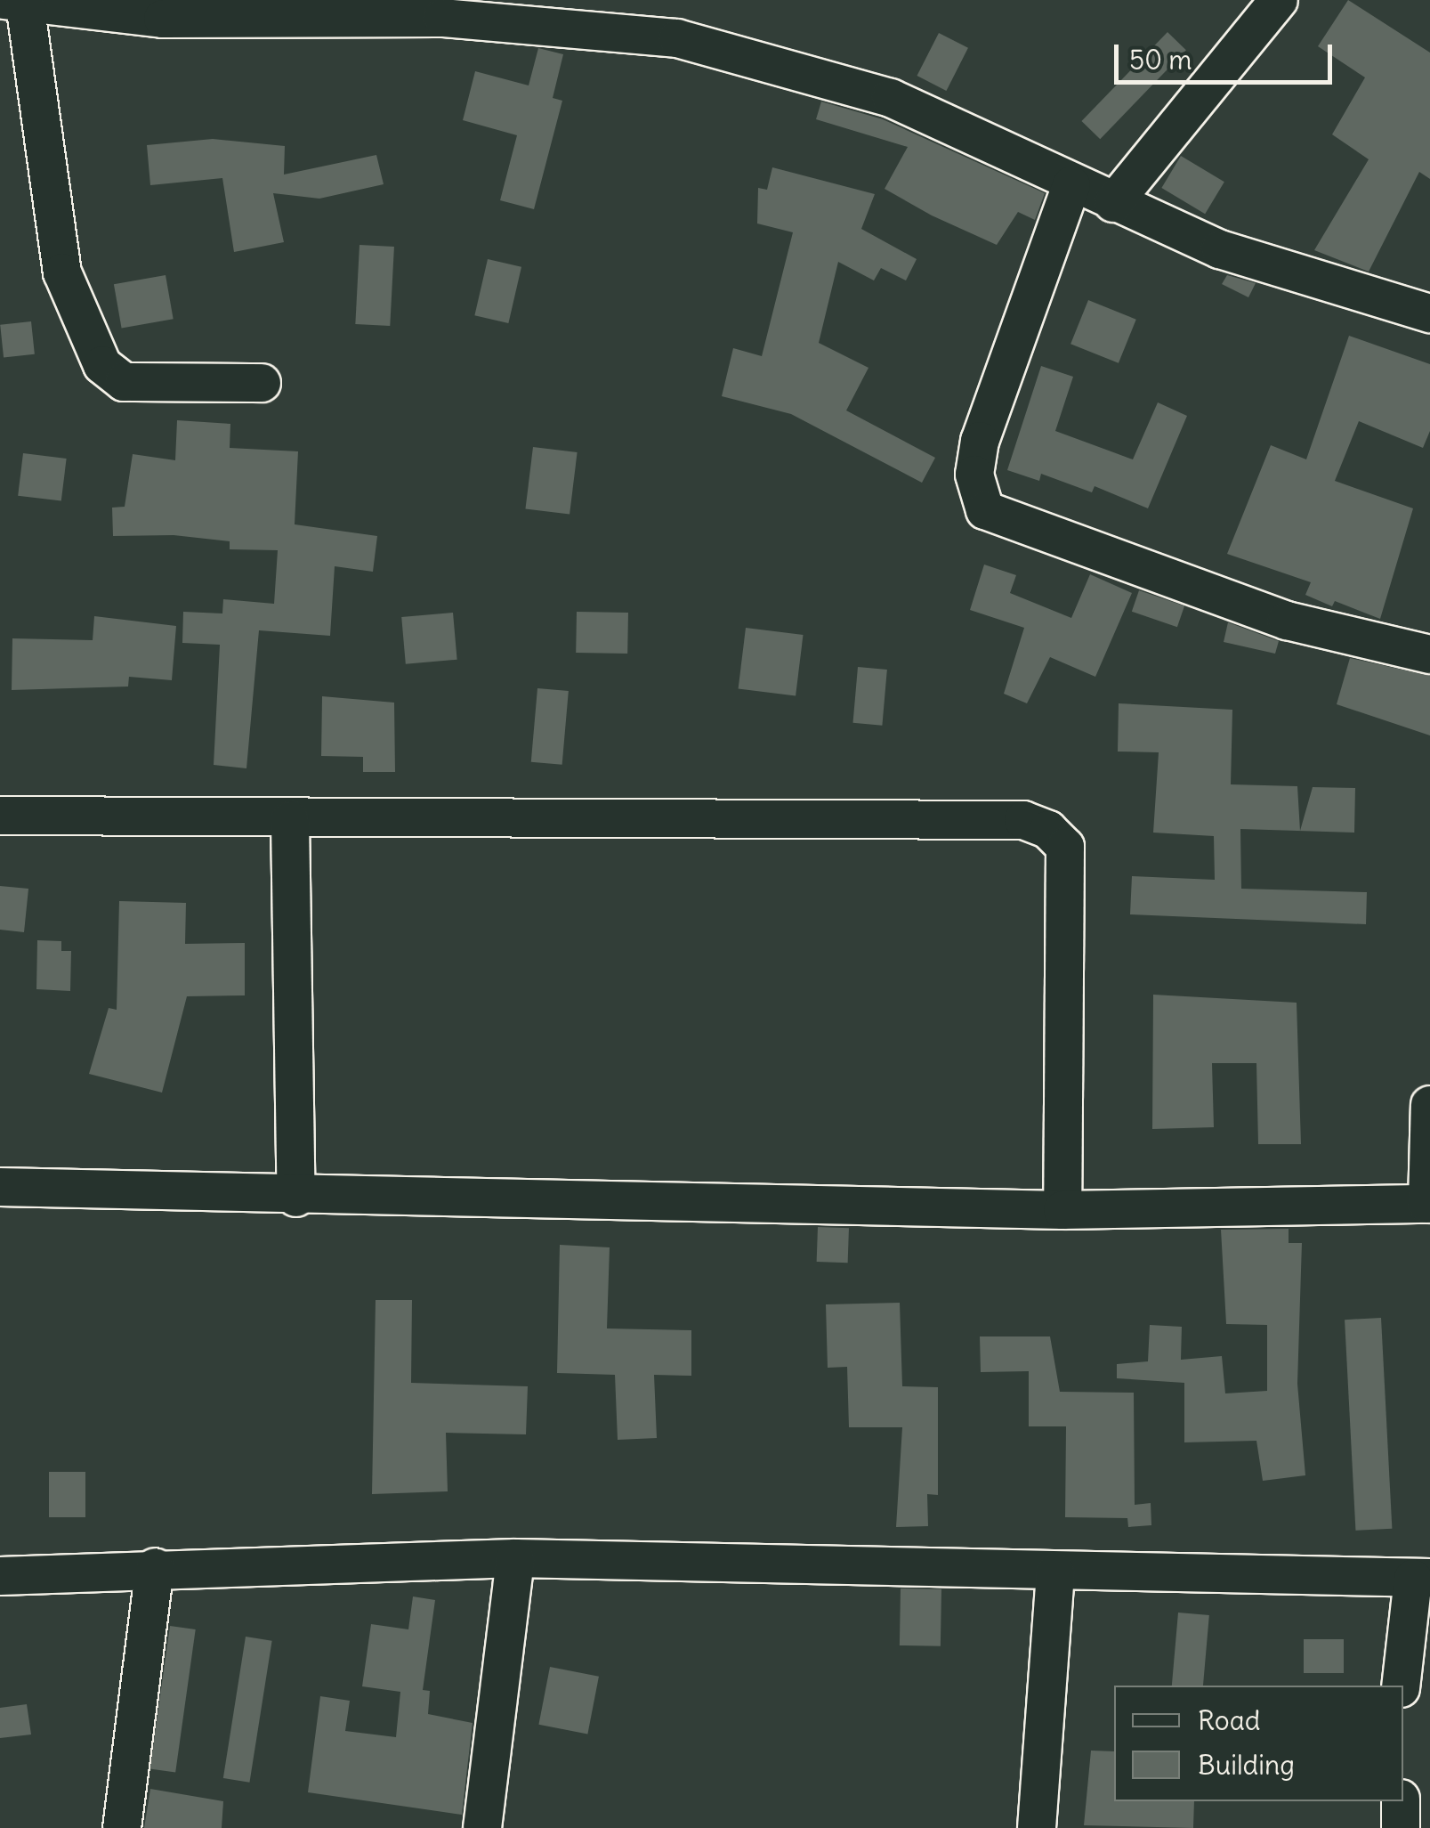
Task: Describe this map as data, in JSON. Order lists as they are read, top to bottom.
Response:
{
  "legend": ["Road", "Building"],
  "scale_bar": "50 m"
}
